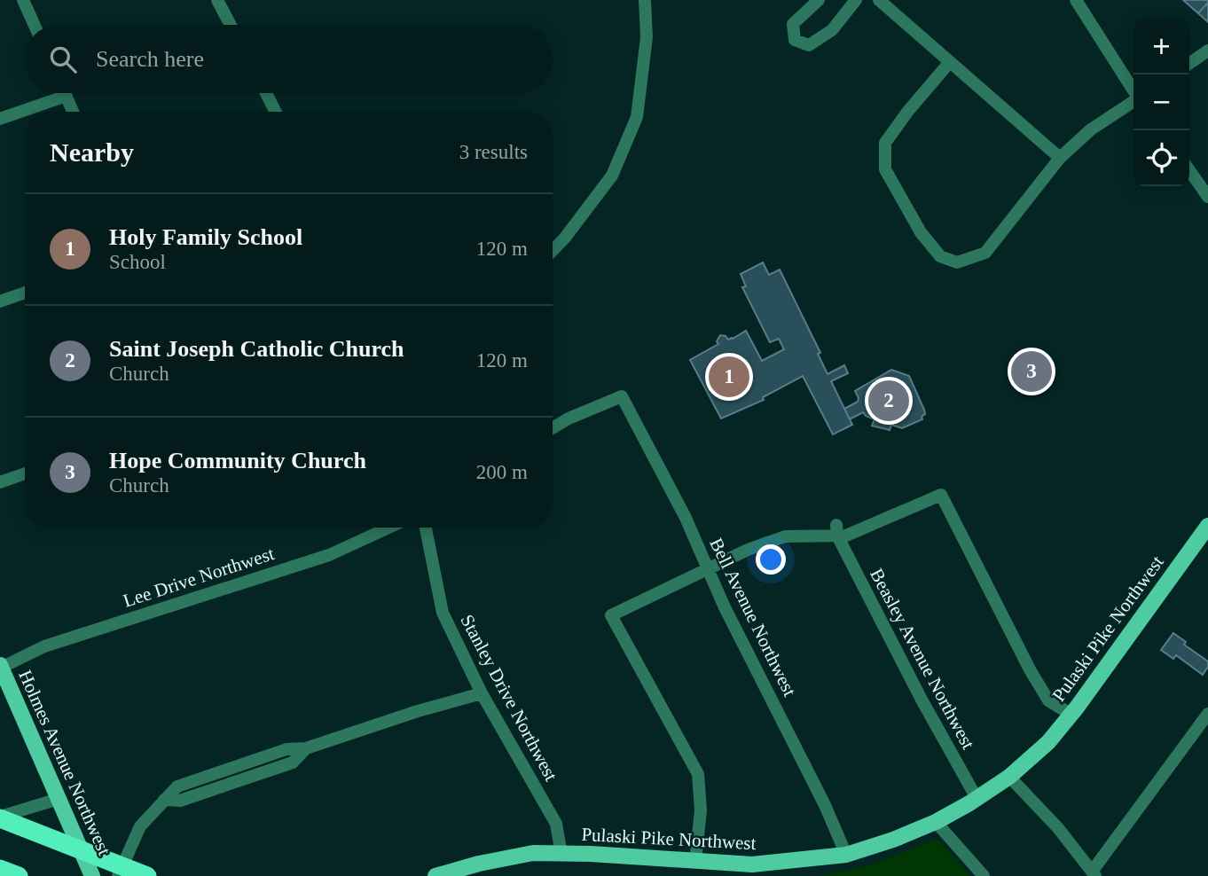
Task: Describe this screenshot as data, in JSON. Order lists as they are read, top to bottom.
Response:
{
  "streets": {
    "main road": ["Pulaski Pike Northwest", "Holmes Avenue Northwest"],
    "street": [
      "Lee Drive Northwest",
      "Bell Avenue Northwest",
      "Beasley Avenue Northwest",
      "Stanley Drive Northwest"
    ]
  },
  "crossings": [
    ["Lee Drive Northwest", "Holmes Avenue Northwest"],
    ["Bell Avenue Northwest", "Pulaski Pike Northwest"],
    ["Pulaski Pike Northwest", "Beasley Avenue Northwest"],
    ["Pulaski Pike Northwest", "Stanley Drive Northwest"]
  ],
  "page": {
    "map_buttons": ["+", "−"],
    "search": "Search here",
    "heading": ["Nearby", "3 results"],
    "list": [
      {
        "mark": "1",
        "name": "Holy Family School",
        "note": "School",
        "value": "120 m"
      },
      {
        "mark": "2",
        "name": "Saint Joseph Catholic Church",
        "note": "Church",
        "value": "120 m"
      },
      {
        "mark": "3",
        "name": "Hope Community Church",
        "note": "Church",
        "value": "200 m"
      }
    ],
    "pins": ["3", "1", "2"]
  }
}
